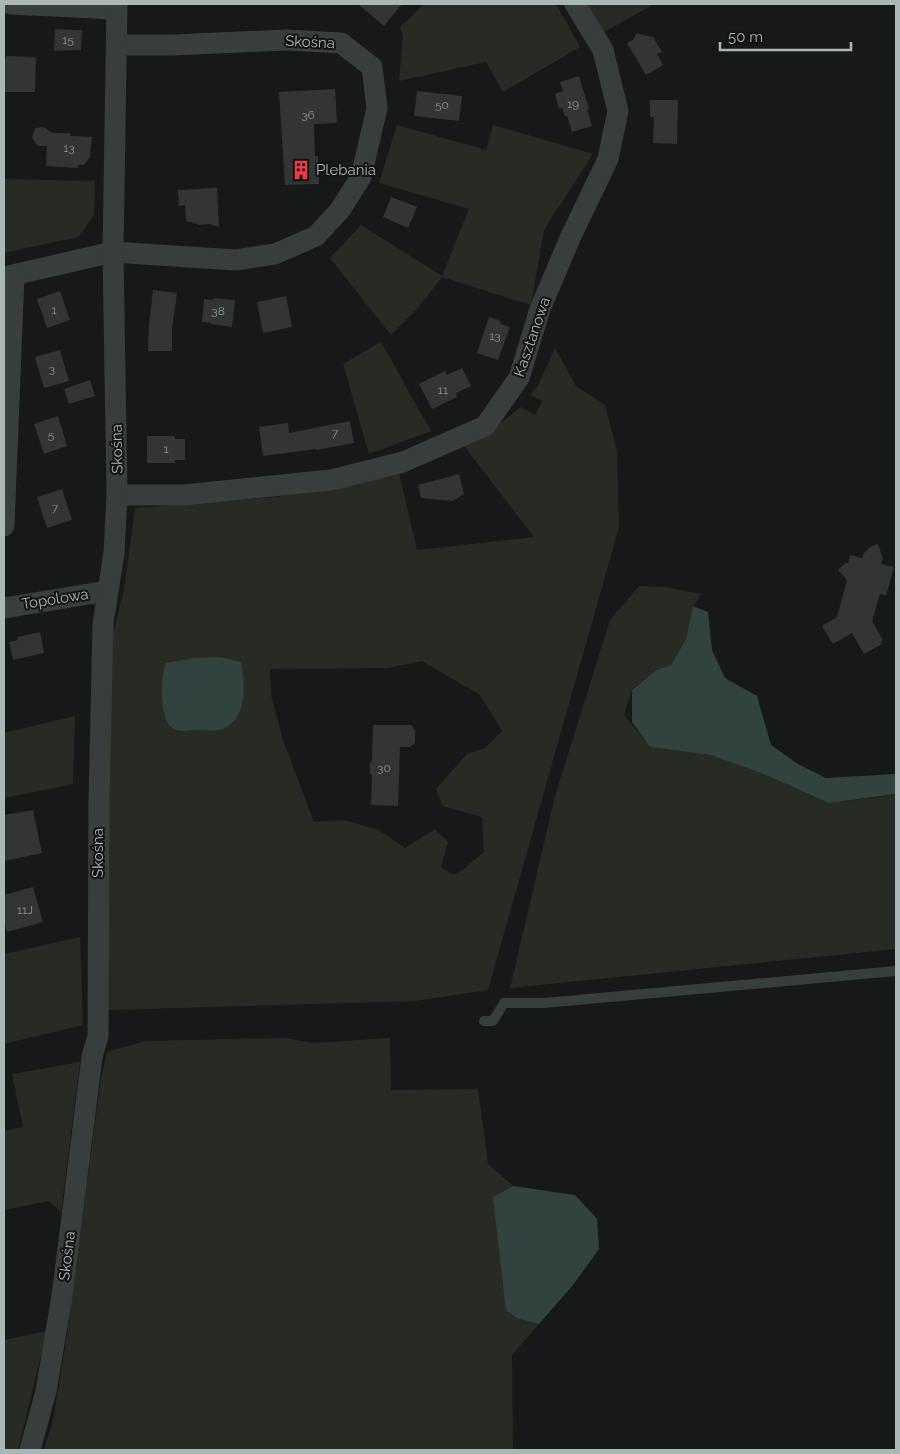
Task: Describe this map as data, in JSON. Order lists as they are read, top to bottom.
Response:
{
  "streets": {
    "street": ["Skośna", "Kasztanowa", "Topolowa"]
  },
  "crossings": [
    ["Skośna", "Kasztanowa"],
    ["Skośna", "Topolowa"]
  ],
  "places": {
    "building": ["Plebania"]
  },
  "house_numbers": [
    "15",
    "19",
    "50",
    "36",
    "13",
    "1",
    "38",
    "13",
    "3",
    "11",
    "7",
    "5",
    "1",
    "7",
    "30",
    "11J"
  ],
  "scale_bar": "50 m"
}
